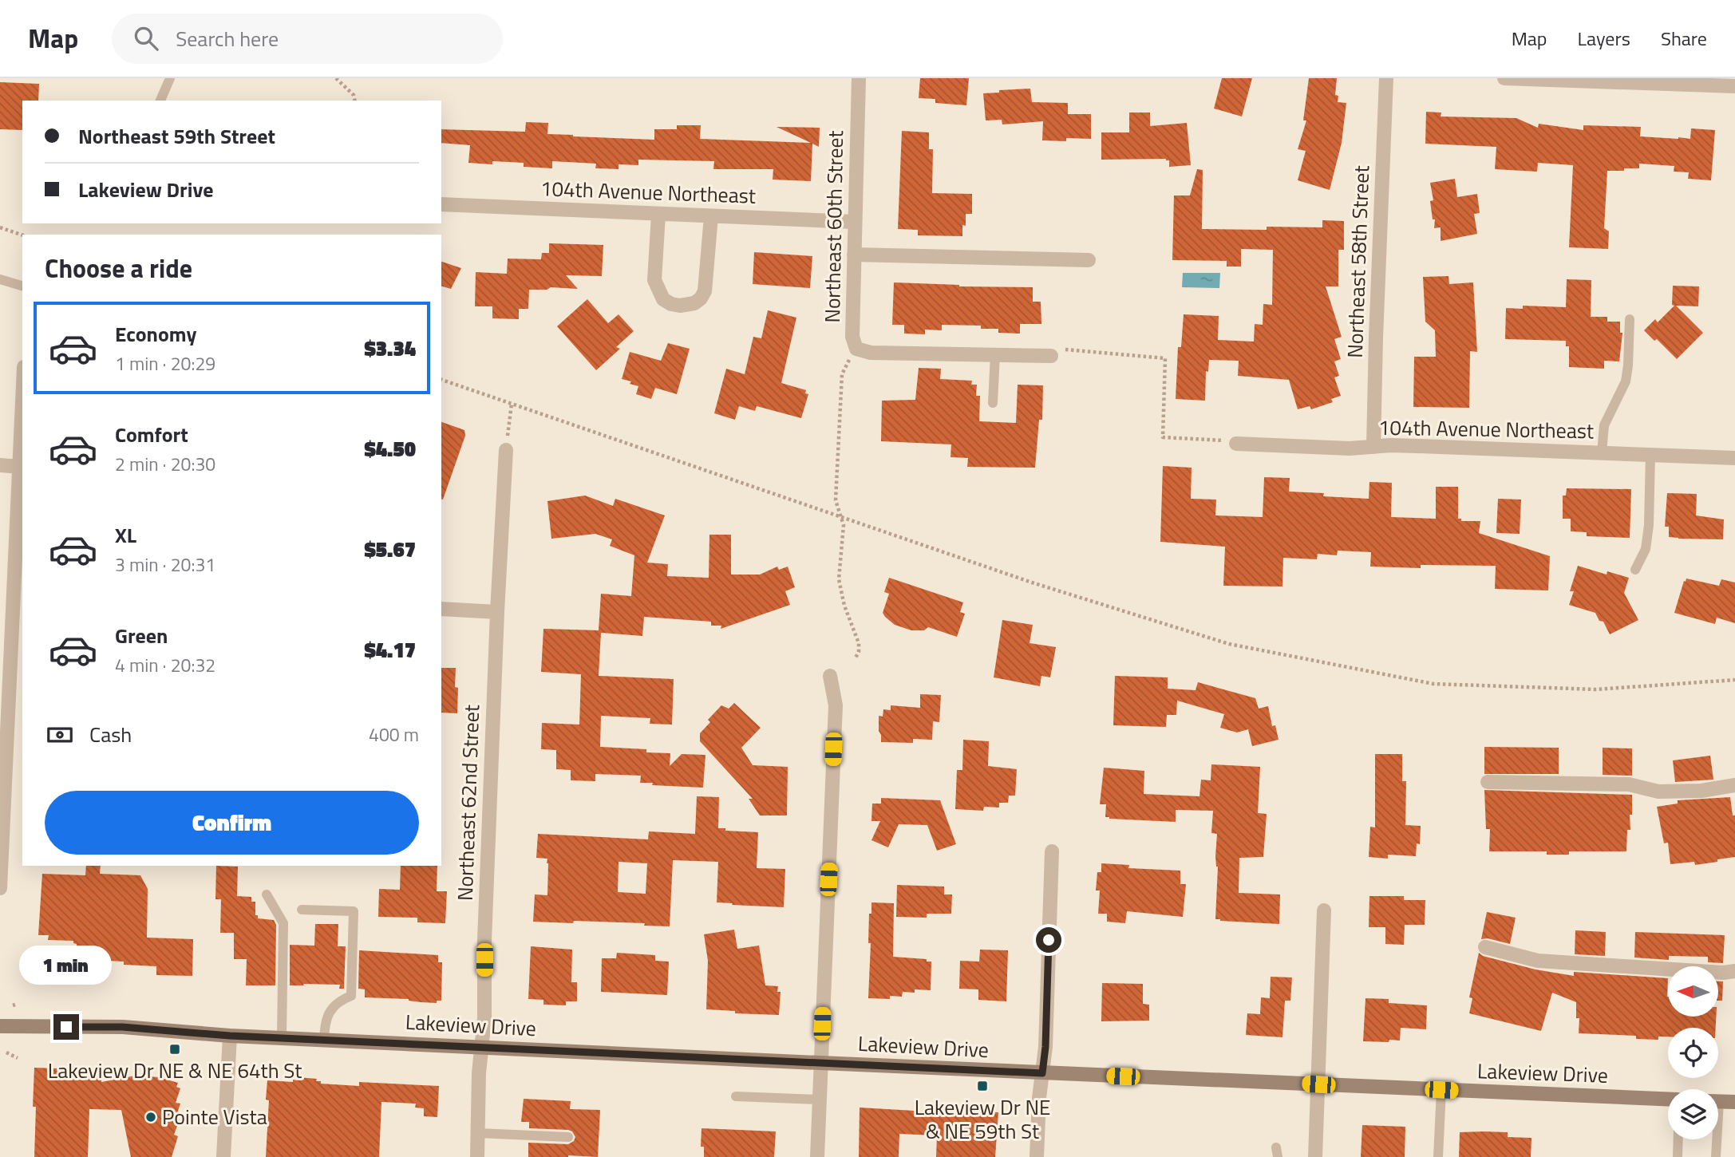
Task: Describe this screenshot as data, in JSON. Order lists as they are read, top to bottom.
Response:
{
  "streets": {
    "street": [
      "104th Avenue Northeast",
      "Northeast 60th Street",
      "Northeast 58th Street",
      "Northeast 62nd Street",
      "Lakeview Drive"
    ]
  },
  "crossings": [
    ["104th Avenue Northeast", "Northeast 60th Street"],
    ["104th Avenue Northeast", "Northeast 58th Street"],
    ["Northeast 62nd Street", "Lakeview Drive"]
  ],
  "places": {
    "transit": ["Lakeview Dr NE & NE 64th St", "Lakeview Dr NE & NE 59th St"],
    "other": ["Pointe Vista"]
  },
  "north": "left",
  "page": {
    "header": "Map",
    "search": "Search here",
    "nav": ["Map", "Layers", "Share"],
    "banner": ["Northeast 59th Street", "Lakeview Drive"],
    "heading": "Choose a ride",
    "list": [
      {
        "name": "Economy",
        "note": "1 min · 20:29",
        "value": "$3.34"
      },
      {
        "name": "Comfort",
        "note": "2 min · 20:30",
        "value": "$4.50"
      },
      {
        "name": "XL",
        "note": "3 min · 20:31",
        "value": "$5.67"
      },
      {
        "name": "Green",
        "note": "4 min · 20:32",
        "value": "$4.17"
      }
    ],
    "pay": ["Cash", "400 m"],
    "buttons": "Confirm",
    "bubble": "1 min"
  }
}
